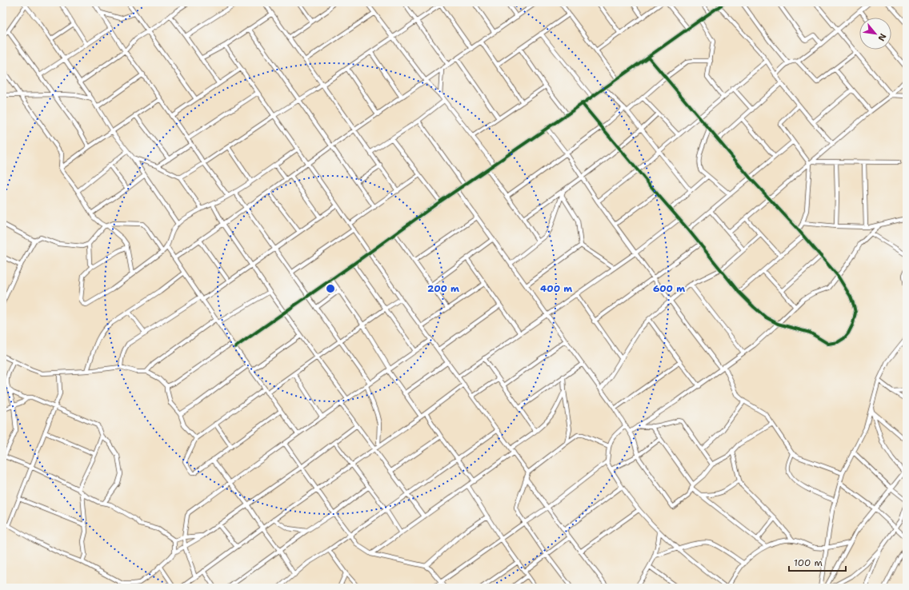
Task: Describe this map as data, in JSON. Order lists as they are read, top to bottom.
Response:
{
  "scale_bar": "100 m",
  "north": "bottom right",
  "rings": ["200 m", "400 m", "600 m"]
}
